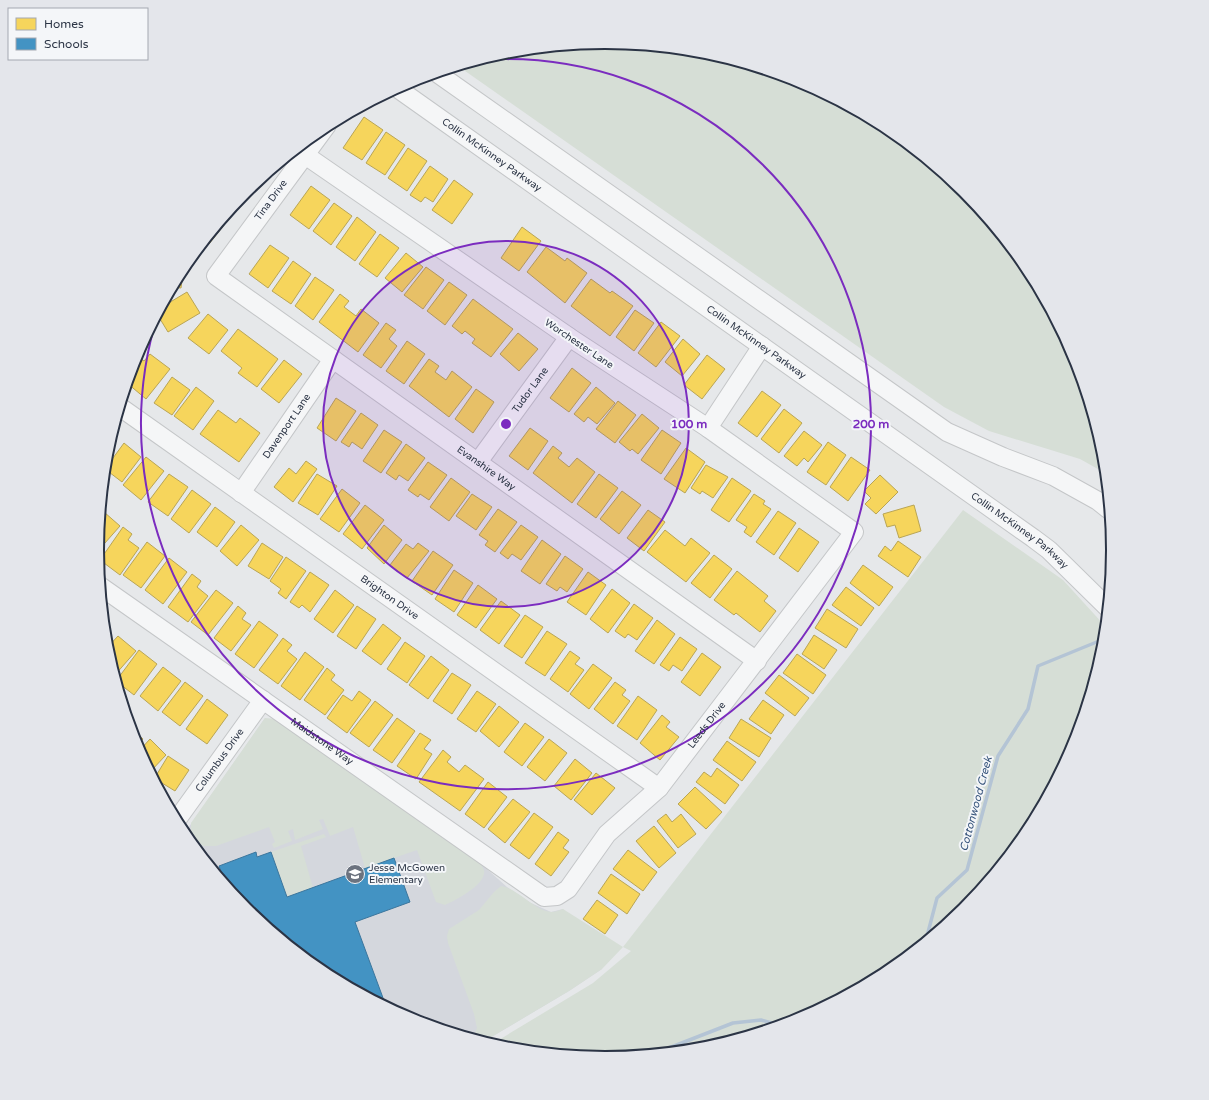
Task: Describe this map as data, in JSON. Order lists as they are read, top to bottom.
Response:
{
  "streets": {
    "street": [
      "Collin McKinney Parkway",
      "Tina Drive",
      "Worchester Lane",
      "Tudor Lane",
      "Davenport Lane",
      "Evanshire Way",
      "Brighton Drive",
      "Leeds Drive",
      "Maidstone Way",
      "Columbus Drive"
    ]
  },
  "crossings": [
    ["Tina Drive", "Worchester Lane"],
    ["Tina Drive", "Evanshire Way"],
    ["Worchester Lane", "Tudor Lane"],
    ["Worchester Lane", "Leeds Drive"],
    ["Tudor Lane", "Evanshire Way"],
    ["Davenport Lane", "Evanshire Way"],
    ["Davenport Lane", "Brighton Drive"],
    ["Evanshire Way", "Leeds Drive"],
    ["Brighton Drive", "Leeds Drive"],
    ["Leeds Drive", "Maidstone Way"],
    ["Maidstone Way", "Columbus Drive"]
  ],
  "water": ["Cottonwood Creek"],
  "places": {
    "school or university": ["Jesse McGowen Elementary"]
  },
  "legend": ["Homes", "Schools"],
  "rings": ["100 m", "200 m"]
}
